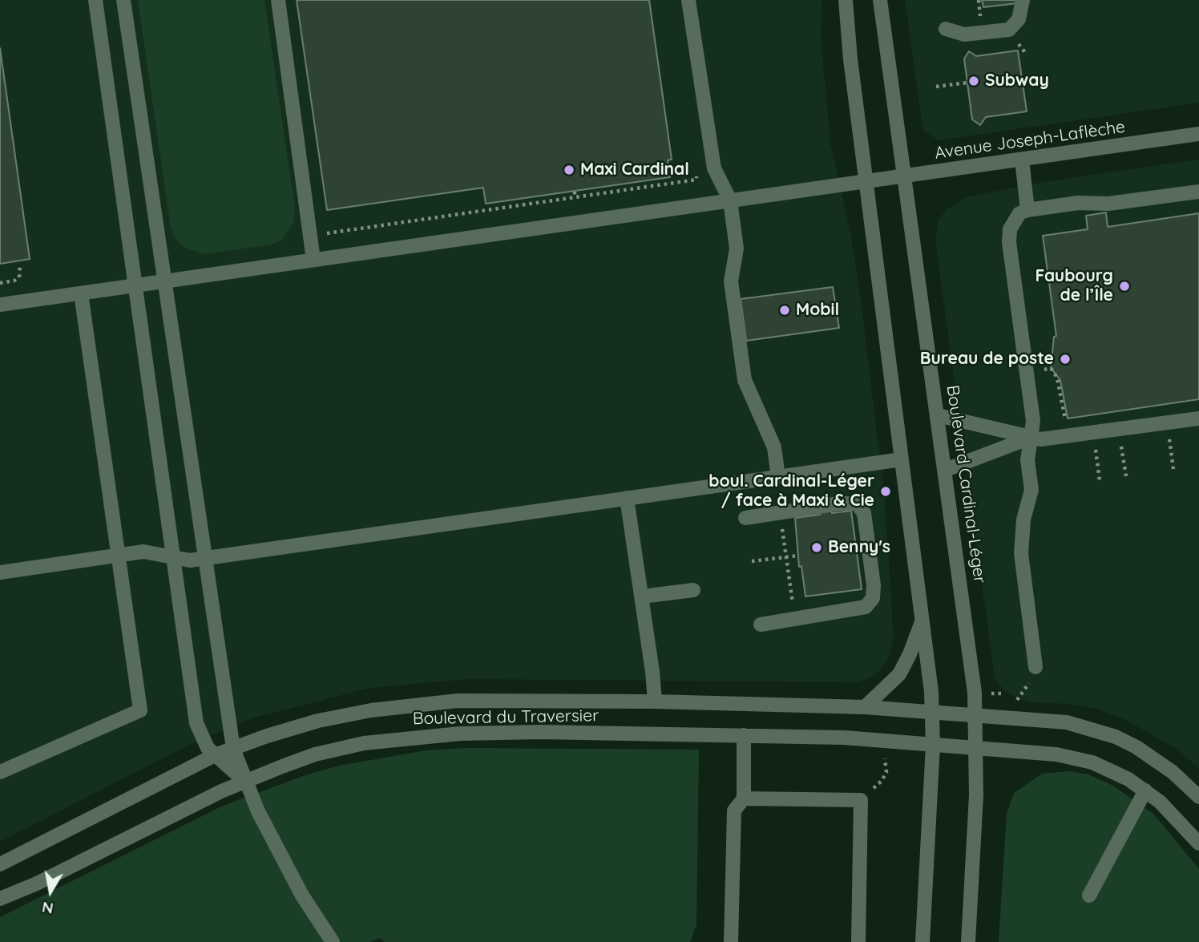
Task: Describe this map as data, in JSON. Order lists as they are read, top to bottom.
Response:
{
  "streets": {
    "street": ["Avenue Joseph-Laflèche", "Boulevard Cardinal-Léger", "Boulevard du Traversier"]
  },
  "crossings": [
    ["Avenue Joseph-Laflèche", "Boulevard Cardinal-Léger"],
    ["Boulevard Cardinal-Léger", "Boulevard du Traversier"]
  ],
  "places": [
    "Subway",
    "Maxi Cardinal",
    "Faubourg de l’Île",
    "Mobil",
    "Bureau de poste",
    "boul. Cardinal-Léger / face à Maxi & Cie",
    "Benny's"
  ],
  "north": "bottom"
}
